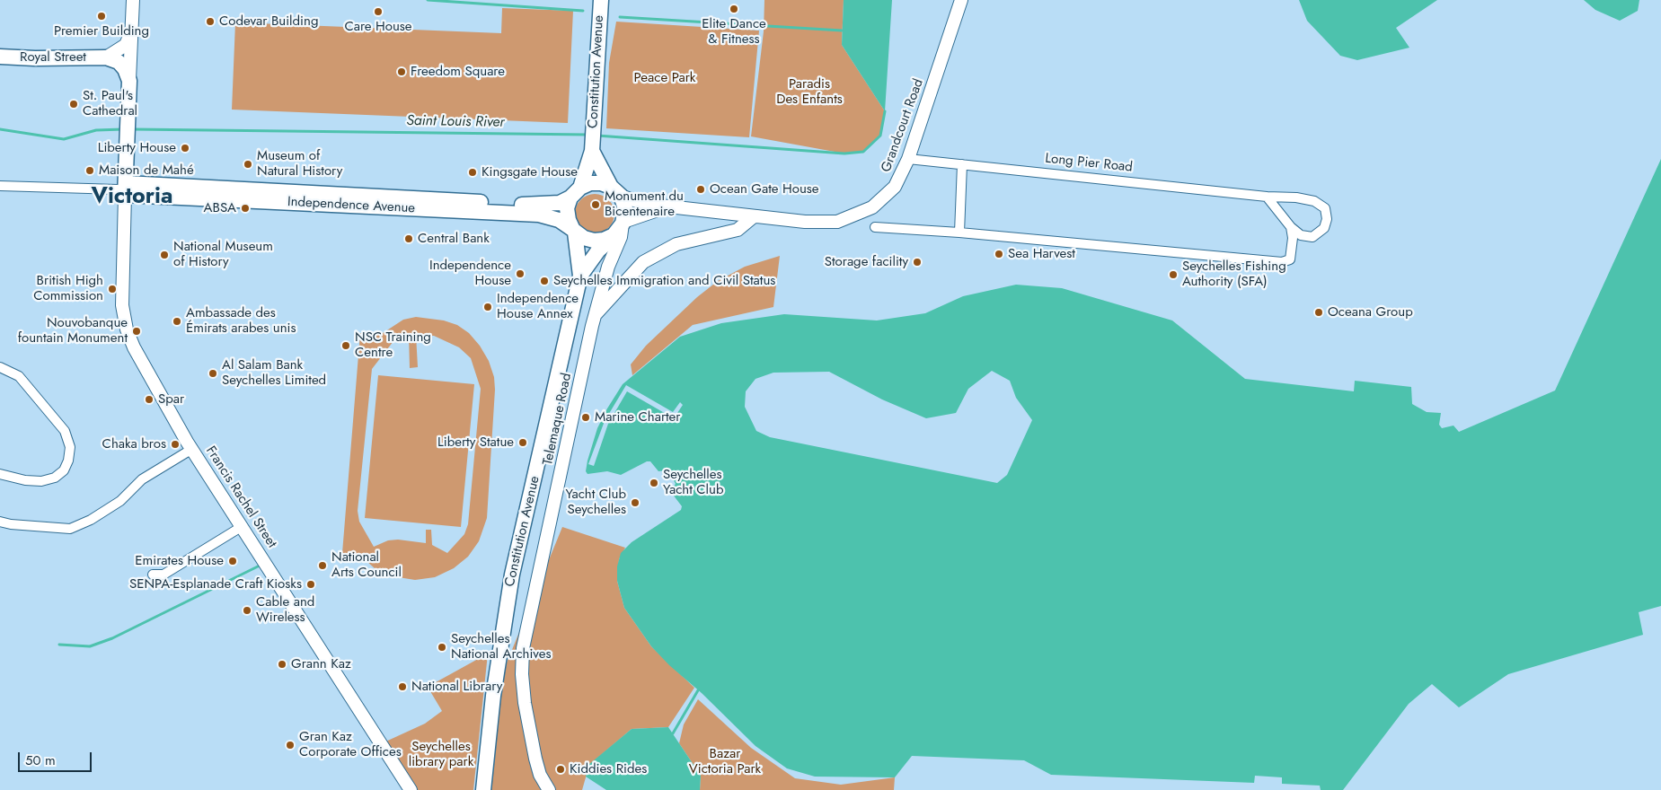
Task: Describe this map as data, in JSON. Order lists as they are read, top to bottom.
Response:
{
  "streets": {
    "main road": ["Royal Street", "Constitution Avenue", "Independence Avenue"],
    "street": [
      "Grandcourt Road",
      "Long Pier Road",
      "Telemaque Road",
      "Francis Rachel Street"
    ]
  },
  "crossings": [
    ["Constitution Avenue", "Grandcourt Road"],
    ["Constitution Avenue", "Independence Avenue"],
    ["Constitution Avenue", "Telemaque Road"],
    ["Grandcourt Road", "Long Pier Road"],
    ["Grandcourt Road", "Independence Avenue"],
    ["Grandcourt Road", "Telemaque Road"],
    ["Independence Avenue", "Telemaque Road"],
    ["Independence Avenue", "Francis Rachel Street"]
  ],
  "districts": ["Victoria"],
  "water": ["Saint Louis River"],
  "parks": [
    "Peace Park",
    "Paradis Des Enfants",
    "Seychelles library park",
    "Bazar Victoria Park"
  ],
  "places": [
    "Elite Dance & Fitness",
    "Care House",
    "Premier Building",
    "Codevar Building",
    "Freedom Square",
    "St. Paul's Cathedral",
    "Liberty House",
    "Museum of Natural History",
    "Maison de Mahé",
    "Kingsgate House",
    "Ocean Gate House",
    "Monument du Bicentenaire",
    "ABSA",
    "Central Bank",
    "Sea Harvest",
    "National Museum of History",
    "Storage facility",
    "Independence House",
    "Seychelles Fishing Authority (SFA)",
    "Seychelles Immigration and Civil Status",
    "British High Commission",
    "Independence House Annex",
    "Oceana Group",
    "Ambassade des Émirats arabes unis",
    "Nouvobanque fountain Monument",
    "NSC Training Centre",
    "Al Salam Bank Seychelles Limited",
    "Spar",
    "Marine Charter",
    "Liberty Statue",
    "Chaka bros",
    "Seychelles Yacht Club",
    "Yacht Club Seychelles",
    "Emirates House",
    "National Arts Council",
    "SENPA-Esplanade Craft Kiosks",
    "Cable and Wireless",
    "Seychelles National Archives",
    "Grann Kaz",
    "National Library",
    "Gran Kaz Corporate Offices",
    "Kiddies Rides"
  ],
  "scale_bar": "50 m"
}
